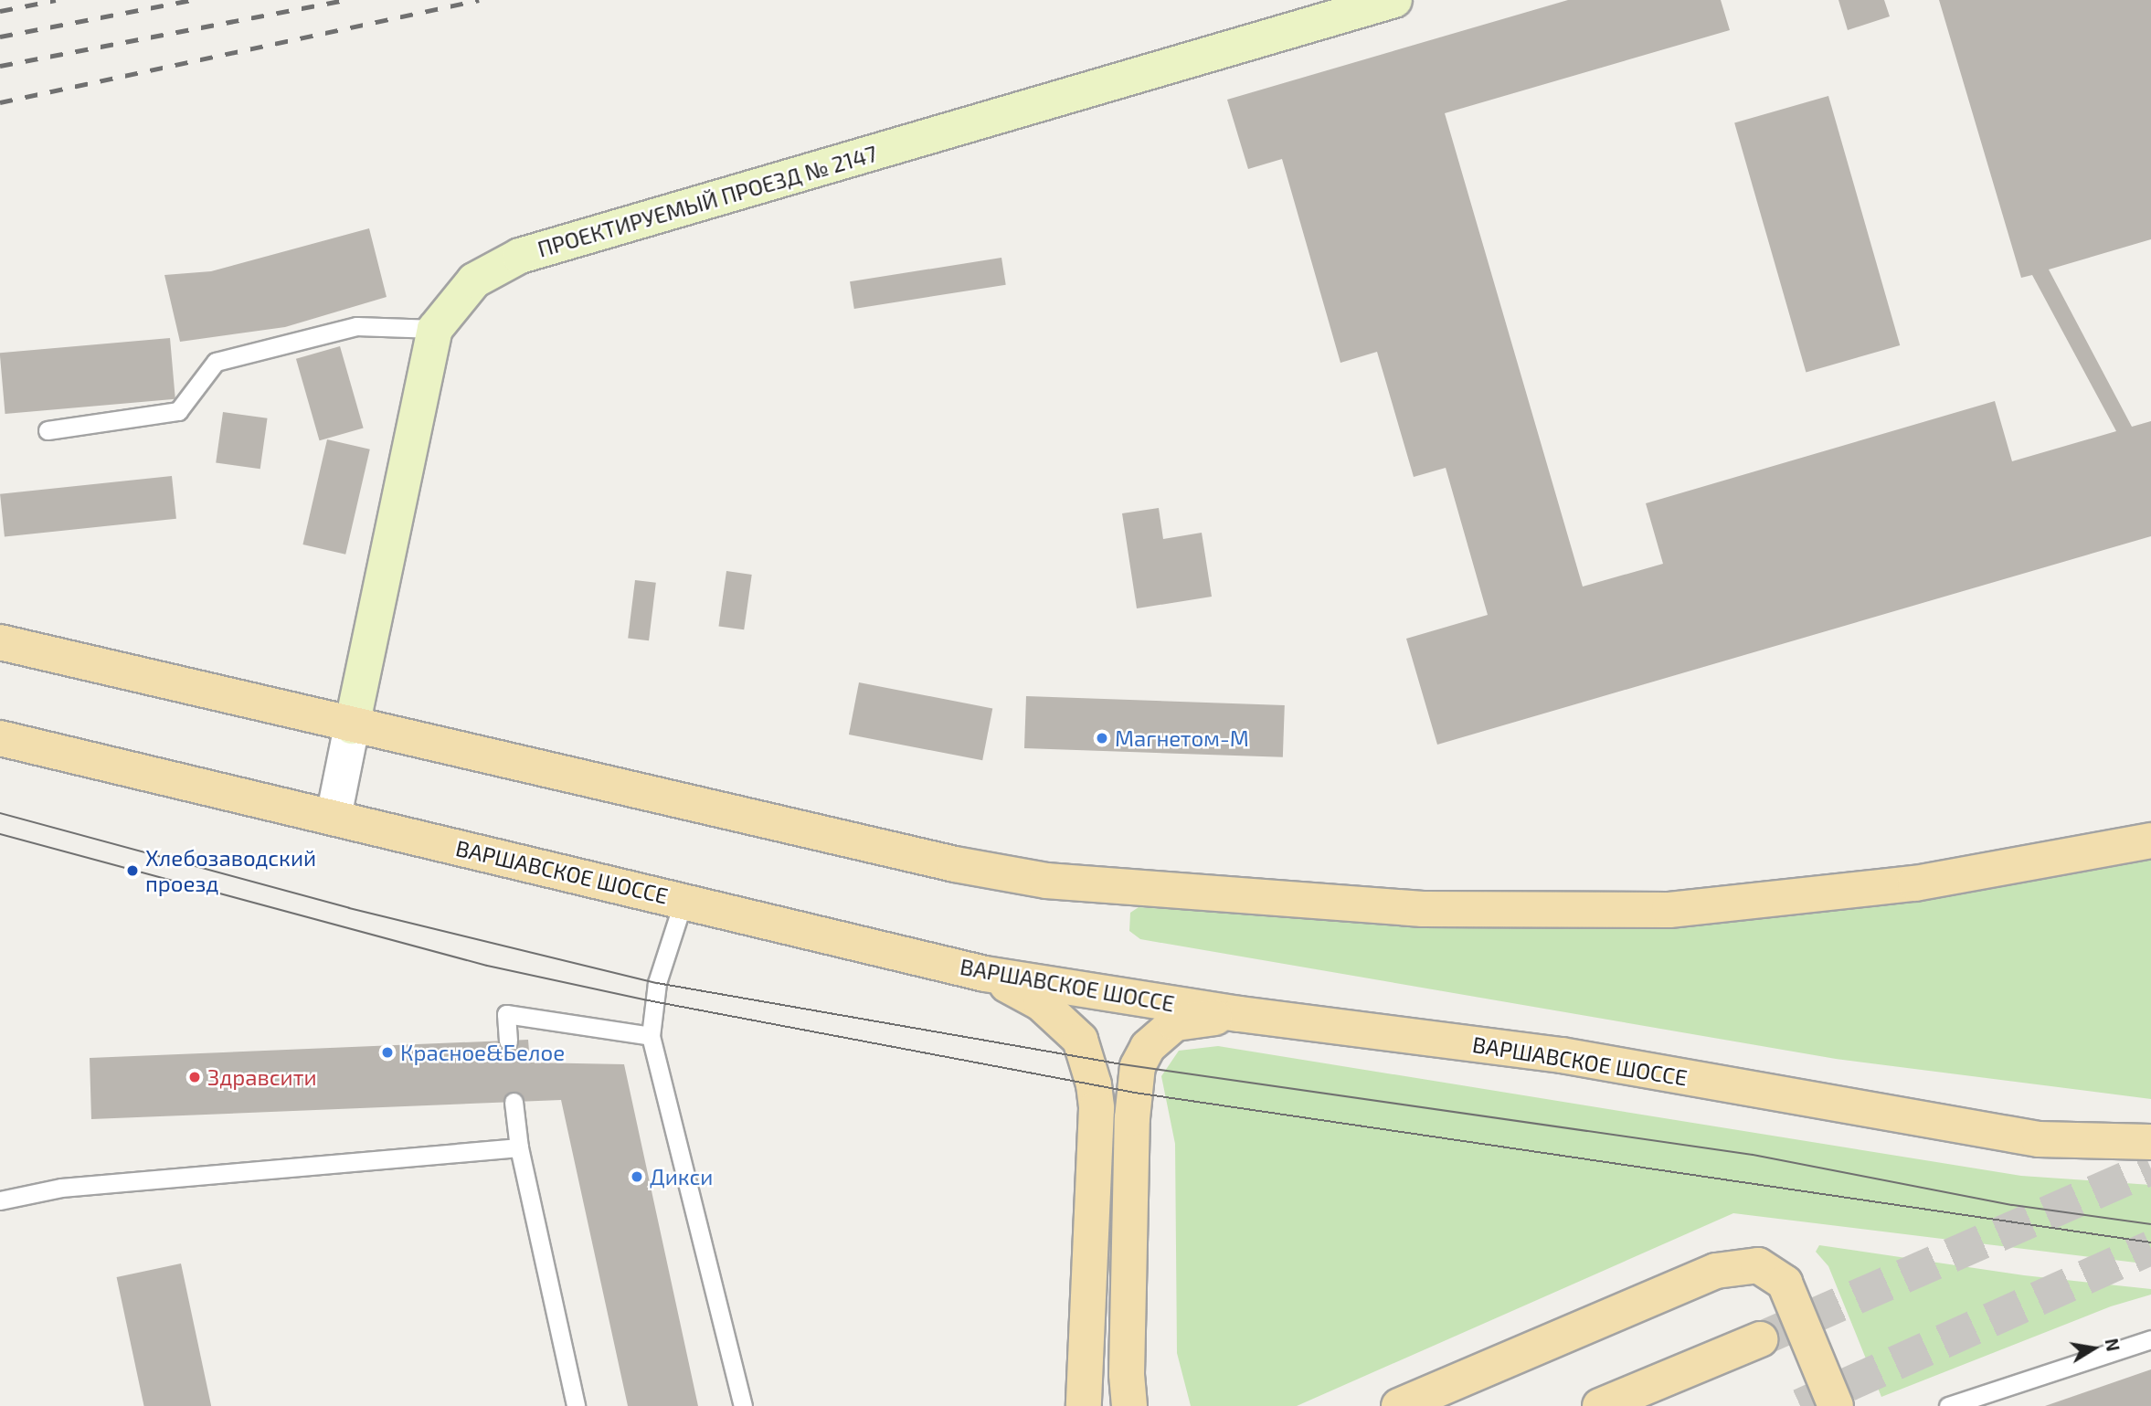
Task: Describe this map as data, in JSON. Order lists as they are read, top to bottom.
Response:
{
  "streets": {
    "main road": ["ВАРШАВСКОЕ ШОССЕ"],
    "street": ["ПРОЕКТИРУЕМЫЙ ПРОЕЗД № 2147"]
  },
  "places": [
    "Магнетом-М",
    "Хлебозаводский проезд",
    "Красное&Белое",
    "Здравсити",
    "Дикси"
  ],
  "north": "right"
}
